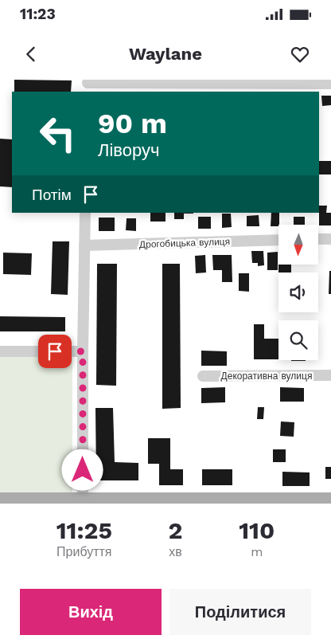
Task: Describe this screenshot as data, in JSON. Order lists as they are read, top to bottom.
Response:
{
  "streets": {
    "street": ["Дрогобицька вулиця", "Декоративна вулиця"]
  },
  "north": "bottom",
  "page": {
    "status": "11:23",
    "header": "Waylane",
    "turn": ["90 m", "Ліворуч"],
    "then": "Потім",
    "eta": [
      "11:25",
      "Прибуття",
      "2",
      "хв",
      "110",
      "m"
    ],
    "buttons": ["Вихід", "Поділитися"]
  }
}
